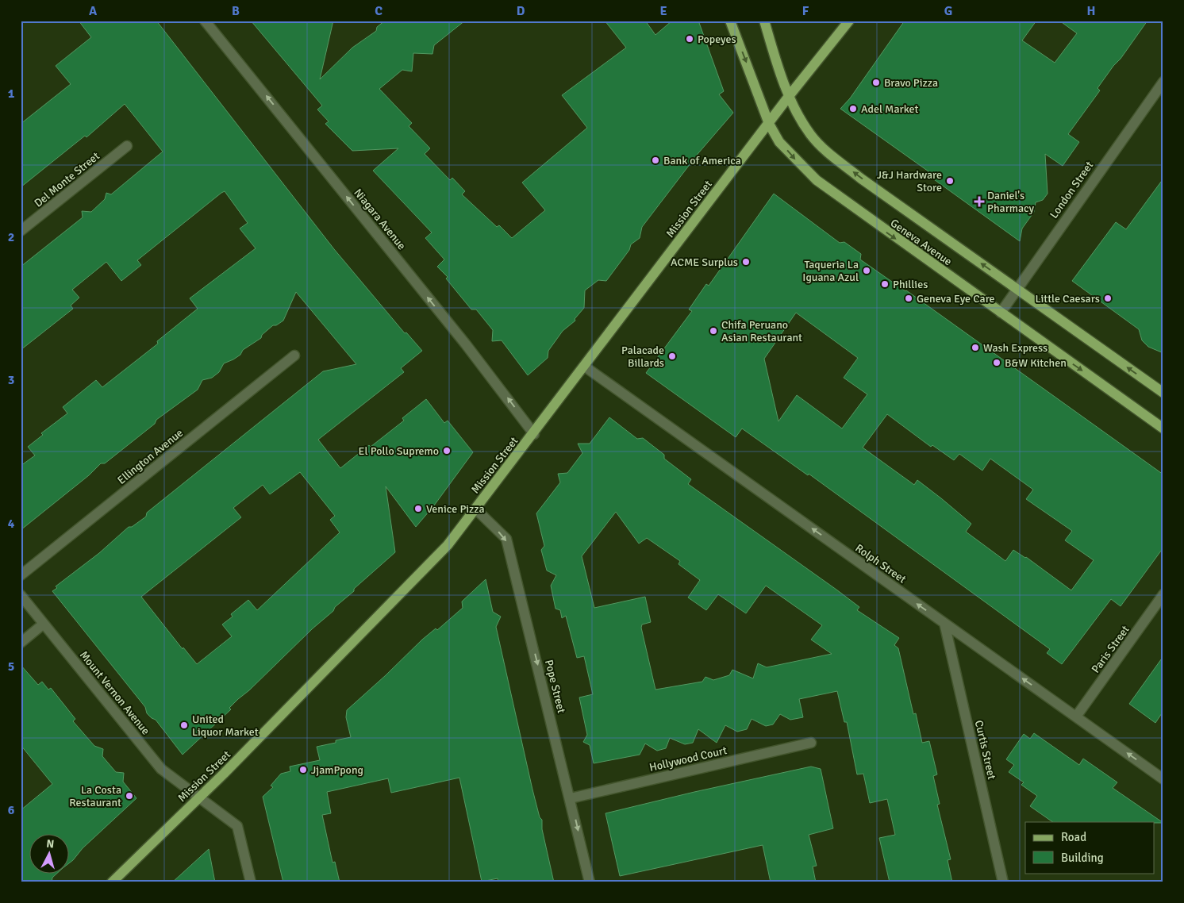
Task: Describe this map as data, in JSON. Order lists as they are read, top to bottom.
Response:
{
  "streets": {
    "main road": ["Mission Street", "Geneva Avenue"],
    "street": [
      "Del Monte Street",
      "London Street",
      "Niagara Avenue",
      "Ellington Avenue",
      "Rolph Street",
      "Paris Street",
      "Pope Street",
      "Mount Vernon Avenue",
      "Curtis Street",
      "Hollywood Court"
    ]
  },
  "crossings": [
    ["London Street", "Geneva Avenue"],
    ["Mission Street", "Niagara Avenue"],
    ["Mission Street", "Geneva Avenue"],
    ["Mission Street", "Rolph Street"],
    ["Mission Street", "Pope Street"],
    ["Mission Street", "Mount Vernon Avenue"],
    ["Rolph Street", "Paris Street"],
    ["Rolph Street", "Curtis Street"],
    ["Pope Street", "Hollywood Court"]
  ],
  "one_way": ["Niagara Avenue", "Rolph Street", "Pope Street"],
  "places": {
    "other": [
      "Popeyes",
      "Bravo Pizza",
      "Adel Market",
      "Bank of America",
      "J&J Hardware Store",
      "ACME Surplus",
      "Taqueria La Iguana Azul",
      "Phillies",
      "Geneva Eye Care",
      "Little Caesars",
      "Chifa Peruano Asian Restaurant",
      "Wash Express",
      "Palacade Billards",
      "B&W Kitchen",
      "El Pollo Supremo",
      "Venice Pizza",
      "United Liquor Market",
      "JjamPpong",
      "La Costa Restaurant"
    ],
    "health": ["Daniel's Pharmacy"]
  },
  "legend": ["Road", "Building"],
  "north": "top",
  "grid": {
    "columns": [
      "A",
      "B",
      "C",
      "D",
      "E",
      "F",
      "G",
      "H"
    ],
    "rows": [
      "1",
      "2",
      "3",
      "4",
      "5",
      "6"
    ]
  }
}
